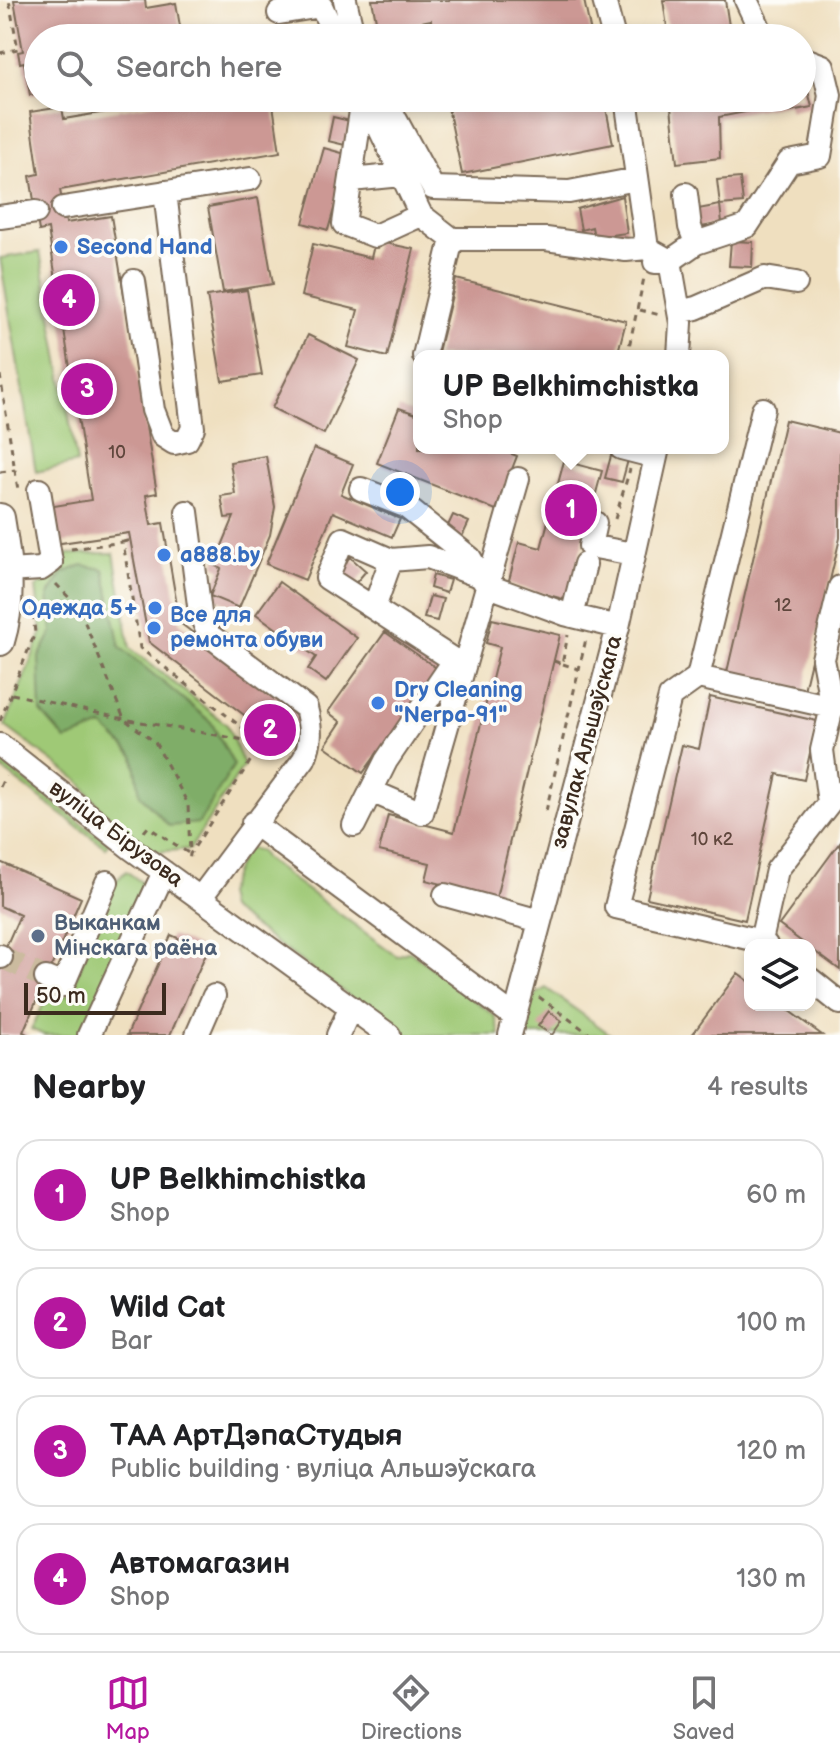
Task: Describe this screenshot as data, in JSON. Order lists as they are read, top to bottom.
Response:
{
  "streets": {
    "street": ["завулак Альшэўскага", "вуліца Бірузова"]
  },
  "places": [
    "Second Hand",
    "a888.by",
    "Одежда 5+",
    "Все для ремонта обуви",
    "Dry Cleaning \"Nerpa-91\"",
    "Выканкам Мінскага раёна"
  ],
  "house_numbers": ["10", "12", "10 к2"],
  "scale_bar": "50 m",
  "page": {
    "search": "Search here",
    "pins": [
      "4",
      "3",
      "1",
      "2"
    ],
    "popup": ["UP Belkhimchistka", "Shop"],
    "scale": "50 m",
    "heading": ["Nearby", "4 results"],
    "list": [
      {
        "mark": "1",
        "name": "UP Belkhimchistka",
        "note": "Shop",
        "value": "60 m"
      },
      {
        "mark": "2",
        "name": "Wild Сat",
        "note": "Bar",
        "value": "100 m"
      },
      {
        "mark": "3",
        "name": "ТАА АртДэпаСтудыя",
        "note": "Public building · вуліца Альшэўскага",
        "value": "120 m"
      },
      {
        "mark": "4",
        "name": "Автомагазин",
        "note": "Shop",
        "value": "130 m"
      }
    ],
    "nav": ["Map", "Directions", "Saved"]
  }
}
